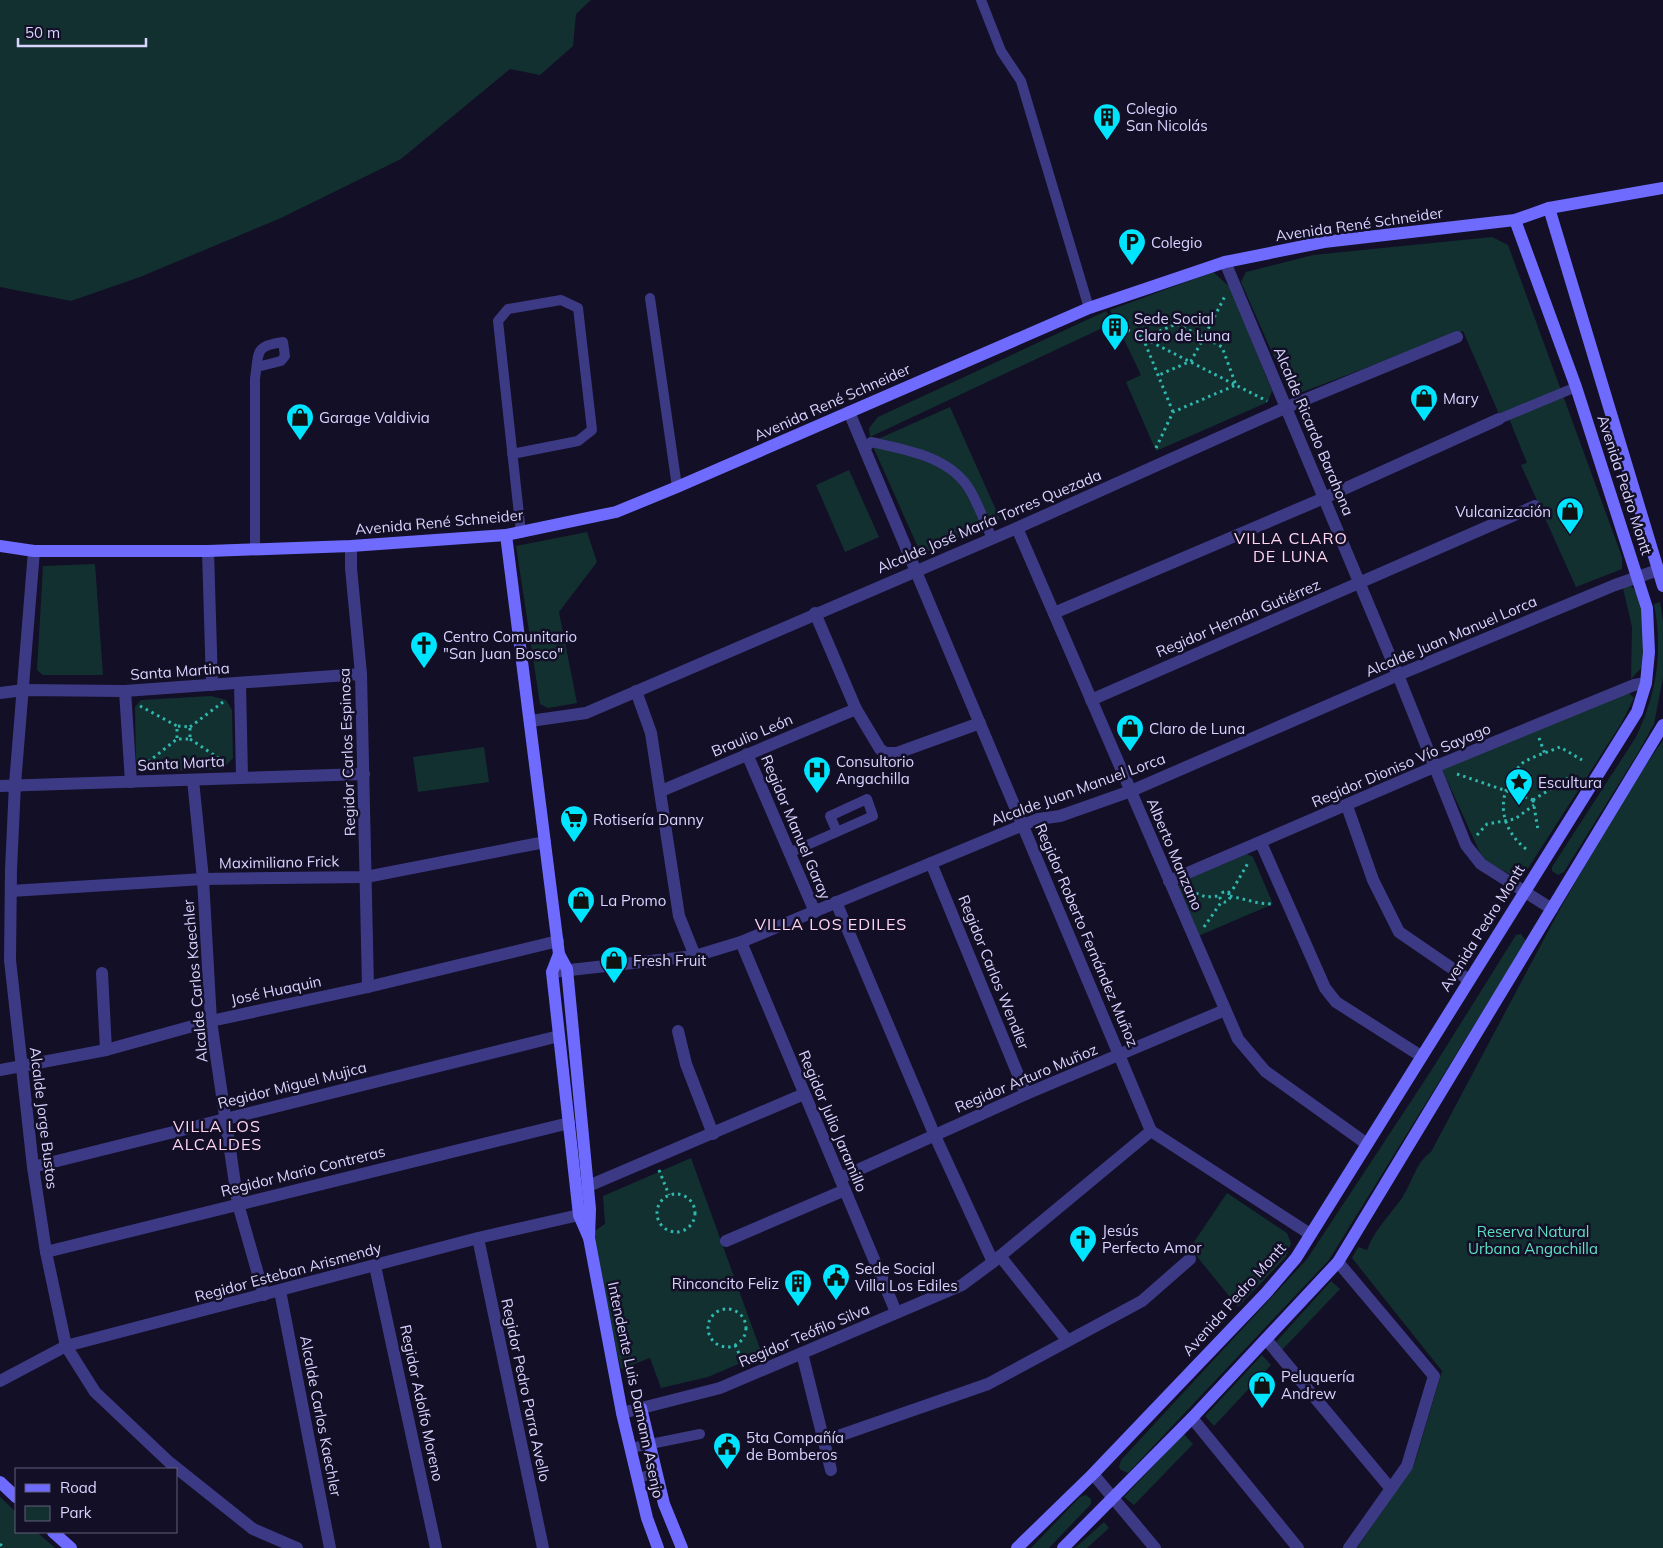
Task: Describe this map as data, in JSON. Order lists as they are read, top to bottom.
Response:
{
  "streets": {
    "main road": ["Avenida René Schneider", "Avenida Pedro Montt", "Intendente Luis Damann Asenjo"],
    "street": [
      "Alcalde Ricardo Barahona",
      "Alcalde José María Torres Quezada",
      "Regidor Hernán Gutiérrez",
      "Alcalde Juan Manuel Lorca",
      "Santa Martina",
      "Braulio León",
      "Regidor Carlos Espinosa",
      "Santa Marta",
      "Regidor Dioniso Vío Sayago",
      "Regidor Manuel Garay",
      "Alberto Manzano",
      "Maximiliano Frick",
      "Regidor Roberto Fernández Muñoz",
      "Regidor Carlos Wendler",
      "Alcalde Carlos Kaechler",
      "José Huaquin",
      "Regidor Arturo Muñoz",
      "Regidor Miguel Mujica",
      "Alcalde Jorge Bustos",
      "Regidor Julio Jaramillo",
      "Regidor Mario Contreras",
      "Regidor Esteban Arismendy",
      "Regidor Teófilo Silva",
      "Regidor Pedro Parra Avello",
      "Regidor Adolfo Moreno"
    ]
  },
  "crossings": [
    ["Avenida René Schneider", "Alcalde Ricardo Barahona"],
    ["Avenida René Schneider", "Avenida Pedro Montt"],
    ["Avenida René Schneider", "Regidor Carlos Espinosa"],
    ["Avenida René Schneider", "Regidor Roberto Fernández Muñoz"],
    ["Avenida René Schneider", "Alcalde Jorge Bustos"],
    ["Avenida René Schneider", "Intendente Luis Damann Asenjo"],
    ["Alcalde Ricardo Barahona", "Avenida Pedro Montt"],
    ["Alcalde Ricardo Barahona", "Alcalde José María Torres Quezada"],
    ["Alcalde Ricardo Barahona", "Regidor Hernán Gutiérrez"],
    ["Alcalde Ricardo Barahona", "Alcalde Juan Manuel Lorca"],
    ["Alcalde Ricardo Barahona", "Regidor Dioniso Vío Sayago"],
    ["Avenida Pedro Montt", "Alcalde Juan Manuel Lorca"],
    ["Avenida Pedro Montt", "Regidor Dioniso Vío Sayago"],
    ["Avenida Pedro Montt", "Alberto Manzano"],
    ["Alcalde José María Torres Quezada", "Alberto Manzano"],
    ["Alcalde José María Torres Quezada", "Regidor Roberto Fernández Muñoz"],
    ["Alcalde José María Torres Quezada", "Intendente Luis Damann Asenjo"],
    ["Regidor Hernán Gutiérrez", "Alberto Manzano"],
    ["Alcalde Juan Manuel Lorca", "Regidor Manuel Garay"],
    ["Alcalde Juan Manuel Lorca", "Alberto Manzano"],
    ["Alcalde Juan Manuel Lorca", "Regidor Roberto Fernández Muñoz"],
    ["Alcalde Juan Manuel Lorca", "Regidor Carlos Wendler"],
    ["Alcalde Juan Manuel Lorca", "Regidor Julio Jaramillo"],
    ["Alcalde Juan Manuel Lorca", "Intendente Luis Damann Asenjo"],
    ["Santa Martina", "Regidor Carlos Espinosa"],
    ["Santa Martina", "Alcalde Jorge Bustos"],
    ["Braulio León", "Regidor Manuel Garay"],
    ["Regidor Carlos Espinosa", "Santa Marta"],
    ["Regidor Carlos Espinosa", "Maximiliano Frick"],
    ["Regidor Carlos Espinosa", "José Huaquin"],
    ["Santa Marta", "Alcalde Carlos Kaechler"],
    ["Santa Marta", "Alcalde Jorge Bustos"],
    ["Regidor Dioniso Vío Sayago", "Alberto Manzano"],
    ["Alberto Manzano", "Regidor Arturo Muñoz"],
    ["Maximiliano Frick", "Alcalde Carlos Kaechler"],
    ["Maximiliano Frick", "Alcalde Jorge Bustos"],
    ["Maximiliano Frick", "Intendente Luis Damann Asenjo"],
    ["Regidor Roberto Fernández Muñoz", "Regidor Arturo Muñoz"],
    ["Regidor Roberto Fernández Muñoz", "Regidor Teófilo Silva"],
    ["Regidor Carlos Wendler", "Regidor Arturo Muñoz"],
    ["Alcalde Carlos Kaechler", "José Huaquin"],
    ["Alcalde Carlos Kaechler", "Regidor Miguel Mujica"],
    ["Alcalde Carlos Kaechler", "Regidor Mario Contreras"],
    ["Alcalde Carlos Kaechler", "Regidor Esteban Arismendy"],
    ["José Huaquin", "Alcalde Jorge Bustos"],
    ["José Huaquin", "Intendente Luis Damann Asenjo"],
    ["Regidor Arturo Muñoz", "Regidor Julio Jaramillo"],
    ["Regidor Miguel Mujica", "Alcalde Jorge Bustos"],
    ["Regidor Miguel Mujica", "Intendente Luis Damann Asenjo"],
    ["Alcalde Jorge Bustos", "Regidor Mario Contreras"],
    ["Alcalde Jorge Bustos", "Regidor Esteban Arismendy"],
    ["Regidor Julio Jaramillo", "Regidor Teófilo Silva"],
    ["Regidor Mario Contreras", "Intendente Luis Damann Asenjo"],
    ["Regidor Esteban Arismendy", "Regidor Pedro Parra Avello"],
    ["Regidor Esteban Arismendy", "Intendente Luis Damann Asenjo"],
    ["Regidor Esteban Arismendy", "Regidor Adolfo Moreno"],
    ["Regidor Teófilo Silva", "Intendente Luis Damann Asenjo"]
  ],
  "districts": ["VILLA CLARO DE LUNA", "VILLA LOS EDILES", "VILLA LOS ALCALDES"],
  "parks": ["Reserva Natural Urbana Angachilla"],
  "places": {
    "building": ["Colegio San Nicolás", "Sede Social Claro de Luna", "Rinconcito Feliz"],
    "parking": ["Colegio"],
    "shop": [
      "Mary",
      "Garage Valdivia",
      "Vulcanización",
      "Claro de Luna",
      "La Promo",
      "Fresh Fruit",
      "Peluquería Andrew"
    ],
    "church": ["Centro Comunitario \"San Juan Bosco\"", "Jesús Perfecto Amor"],
    "hospital": ["Consultorio Angachilla"],
    "place": ["Escultura"],
    "supermarket": ["Rotisería Danny"],
    "public building": ["Sede Social Villa Los Ediles", "5ta Compañía de Bomberos"]
  },
  "legend": ["Road", "Park"],
  "scale_bar": "50 m"
}
